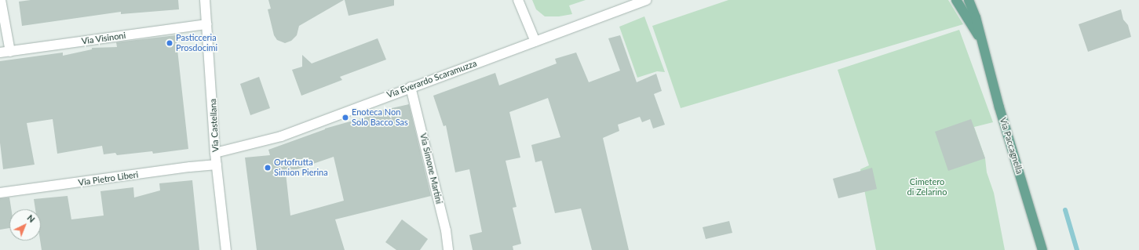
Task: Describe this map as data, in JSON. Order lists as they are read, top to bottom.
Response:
{
  "streets": {
    "main road": ["Via Paccagnella"],
    "street": [
      "Via Visinoni",
      "Via Everardo Scaramuzza",
      "Via Castellana",
      "Via Simone Martini",
      "Via Pietro Liberi"
    ]
  },
  "crossings": [
    ["Via Visinoni", "Via Castellana"],
    ["Via Everardo Scaramuzza", "Via Castellana"],
    ["Via Everardo Scaramuzza", "Via Simone Martini"],
    ["Via Castellana", "Via Pietro Liberi"]
  ],
  "parks": ["Cimetero di Zelarino"],
  "places": ["Pasticceria Prosdocimi", "Enoteca Non Solo Bacco Sas", "Ortofrutta Simion Pierina"],
  "north": "top right"
}
